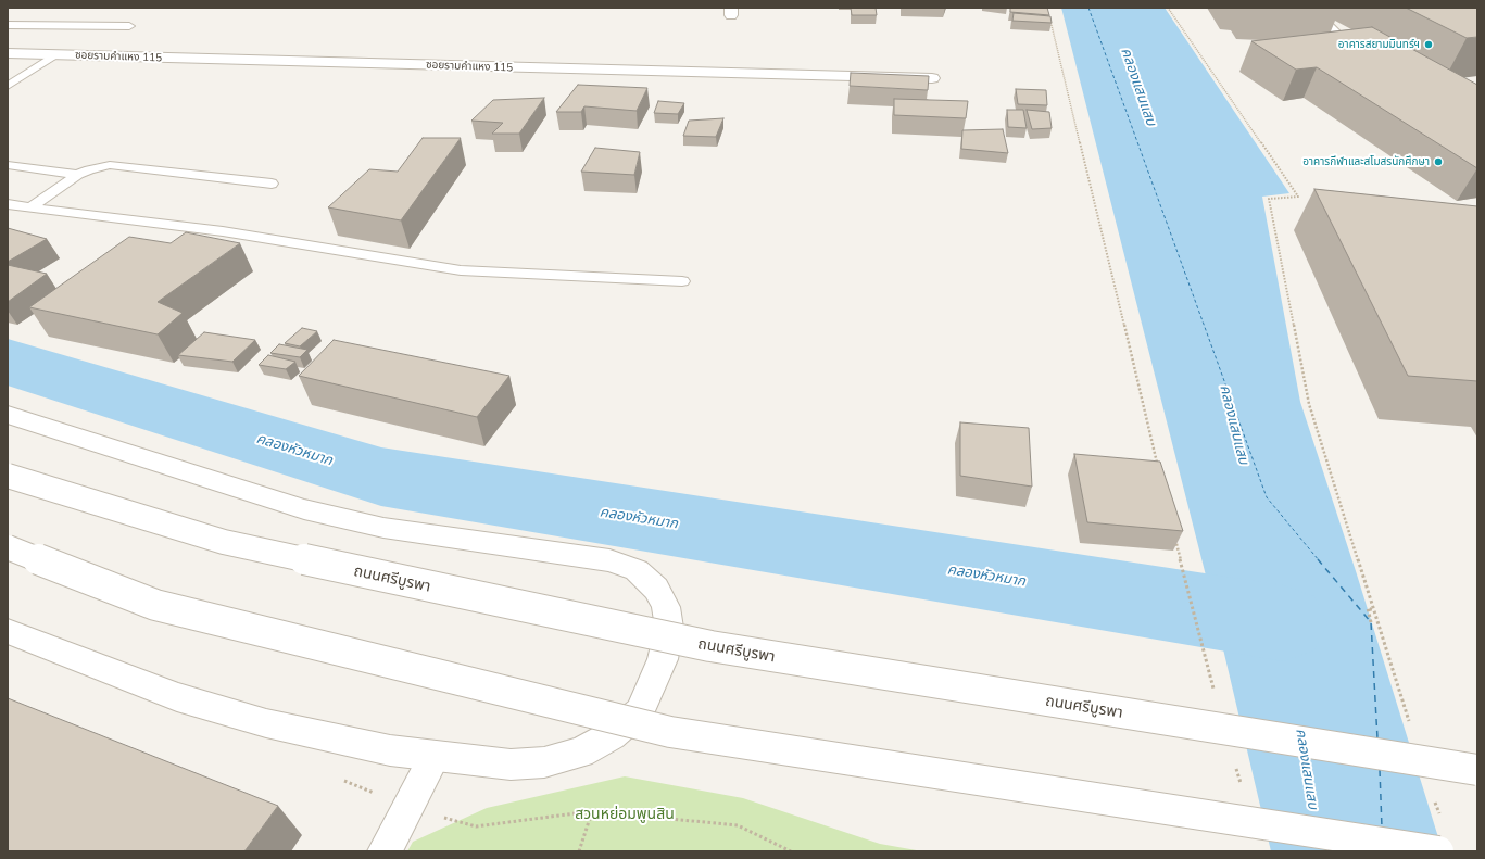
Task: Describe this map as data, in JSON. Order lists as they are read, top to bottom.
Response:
{
  "streets": {
    "street": ["ซอยรามคำแหง 115", "ถนนศรีบูรพา"]
  },
  "water": ["คลองแสนแสบ", "คลองหัวหมาก"],
  "parks": ["สวนหย่อมพูนสิน"],
  "places": ["อาคารสยามมินทร์ฯ", "อาคารกีฬาและสโมสรนักศึกษา"]
}
